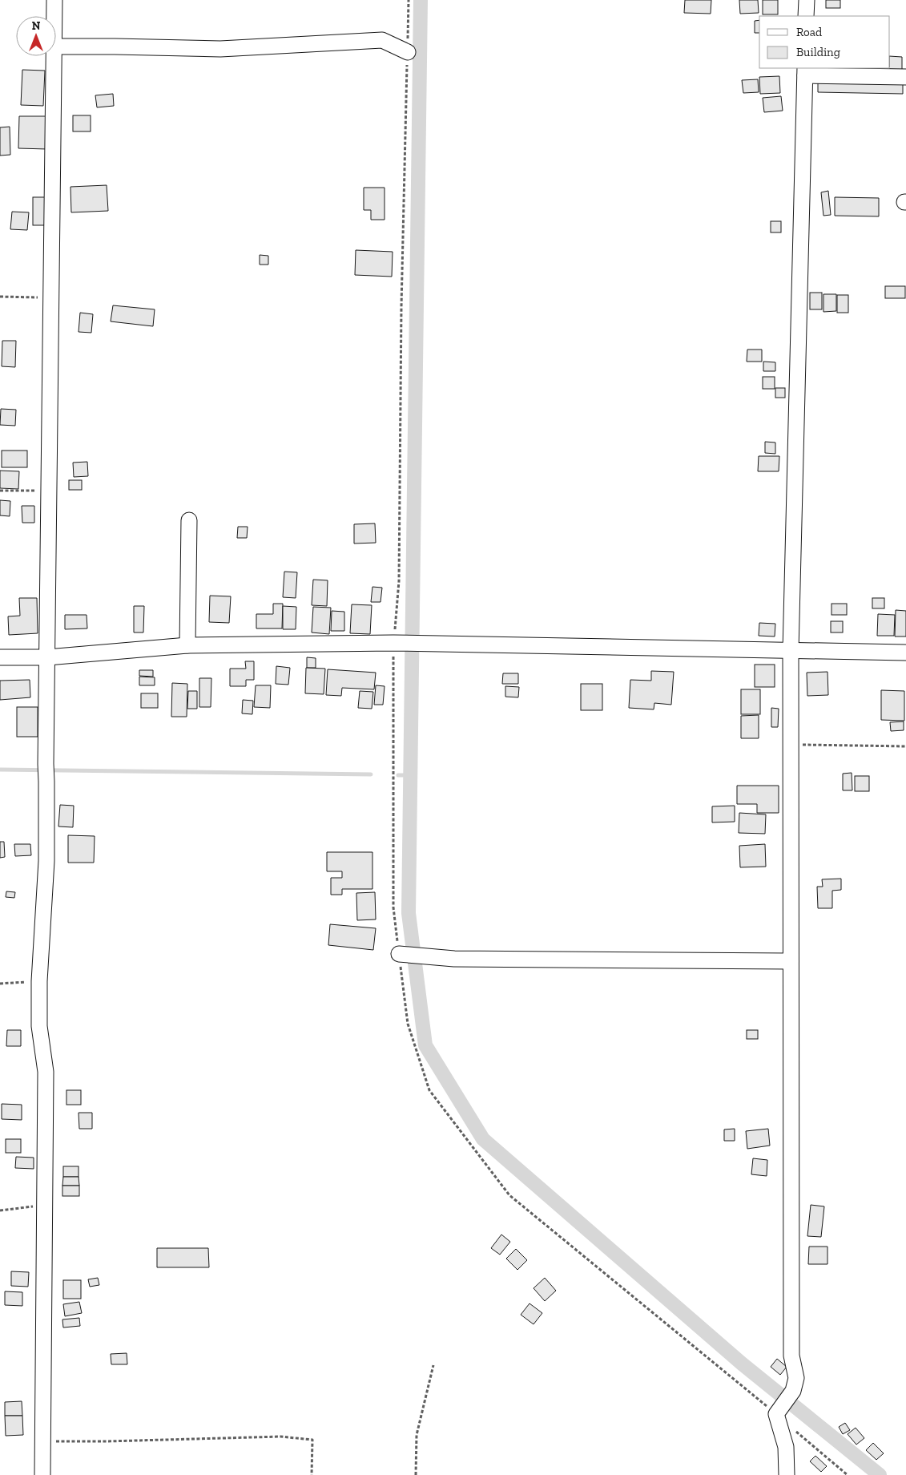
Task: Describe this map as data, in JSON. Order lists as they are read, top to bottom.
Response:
{
  "legend": ["Road", "Building"],
  "north": "top"
}
